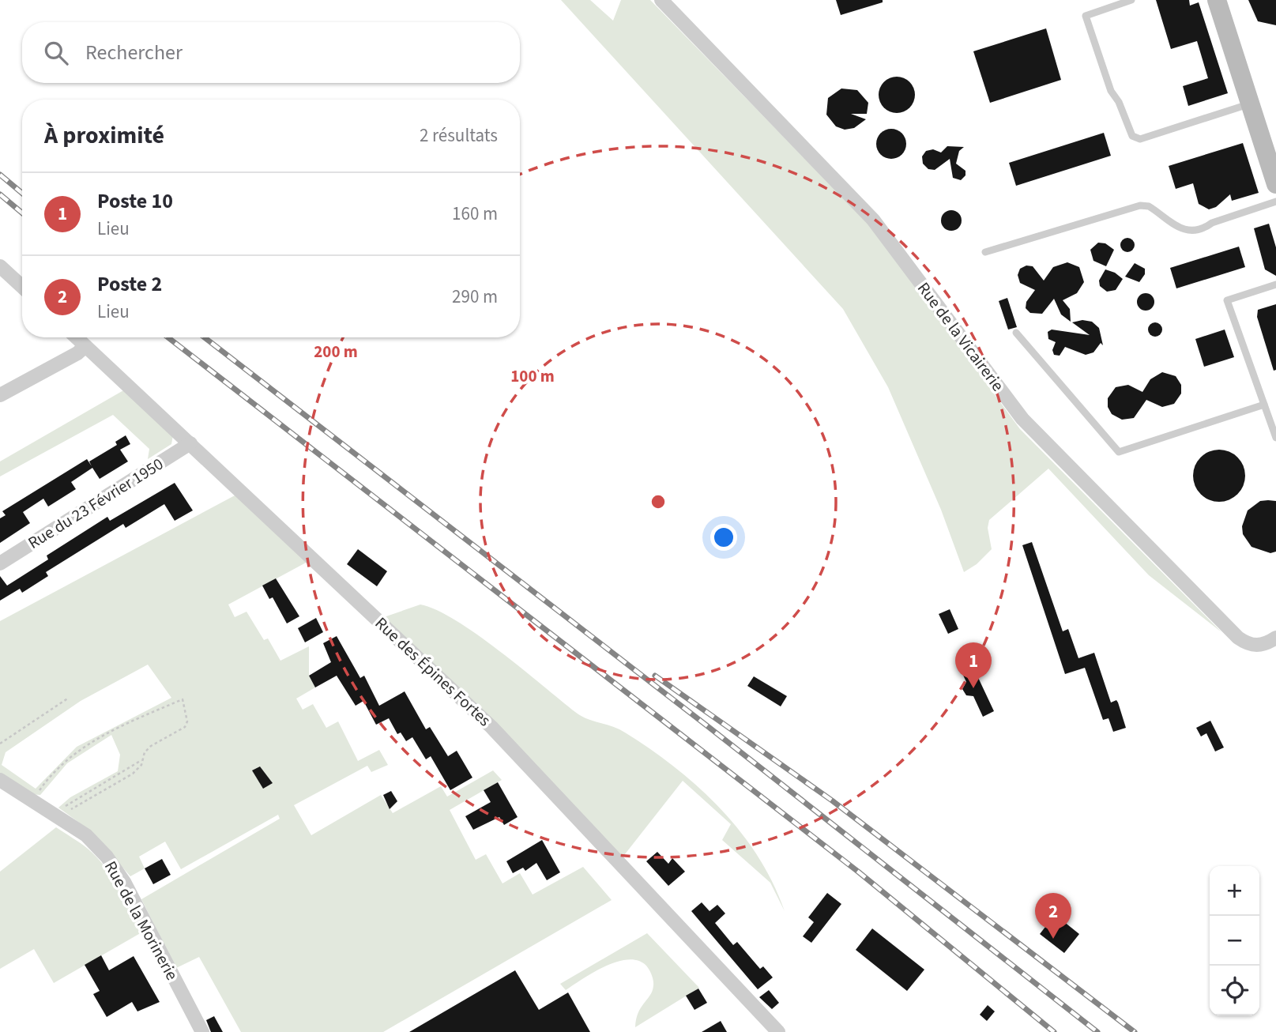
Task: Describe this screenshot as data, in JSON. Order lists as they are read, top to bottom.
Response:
{
  "streets": {
    "street": [
      "Rue de la Vicairerie",
      "Rue du 23 Février 1950",
      "Rue des Épines Fortes",
      "Rue de la Morinerie"
    ]
  },
  "crossings": [
    ["Rue du 23 Février 1950", "Rue des Épines Fortes"]
  ],
  "page": {
    "search": "Rechercher",
    "heading": ["À proximité", "2 résultats"],
    "list": [
      {
        "mark": "1",
        "name": "Poste 10",
        "note": "Lieu",
        "value": "160 m"
      },
      {
        "mark": "2",
        "name": "Poste 2",
        "note": "Lieu",
        "value": "290 m"
      }
    ],
    "pins": ["1", "2"],
    "map_buttons": ["+", "−"]
  },
  "rings": ["200 m", "100 m"]
}
